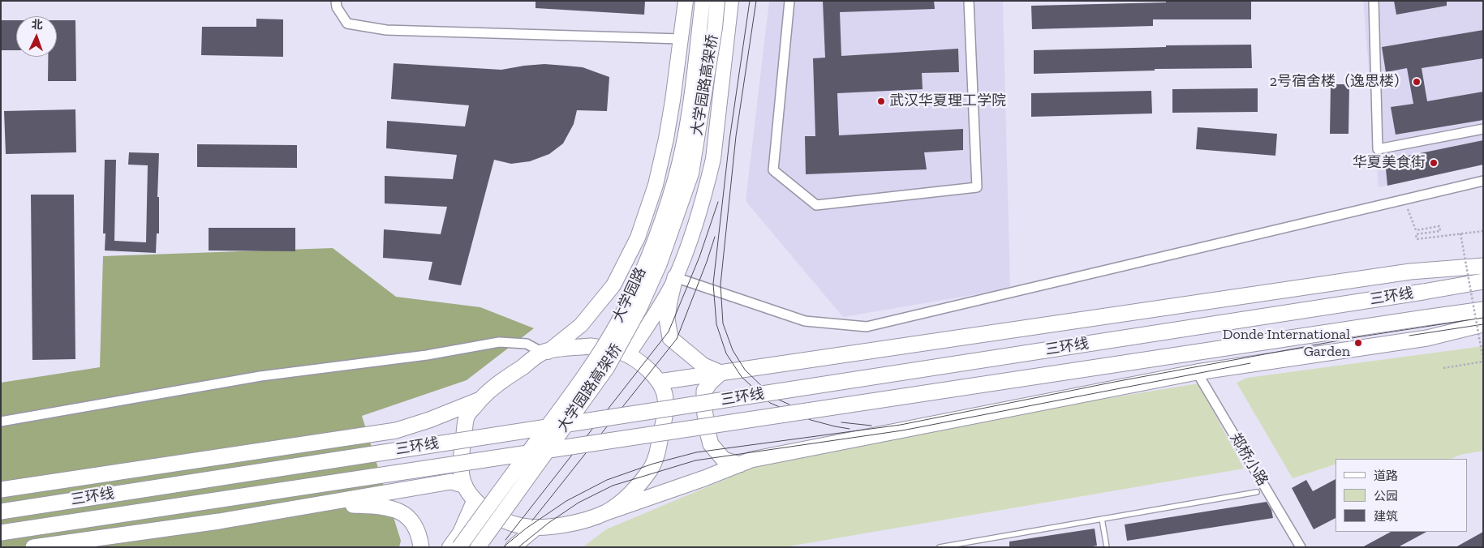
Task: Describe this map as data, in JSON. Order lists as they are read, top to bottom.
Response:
{
  "streets": {
    "highway": ["三环线"],
    "main road": ["大学园路高架桥", "大学园路"],
    "street": ["郑桥小路"]
  },
  "places": [
    "2号宿舍楼（逸思楼）",
    "武汉华夏理工学院",
    "华夏美食街",
    "Donde International Garden"
  ],
  "legend": ["道路", "公园", "建筑"],
  "north": "top"
}
